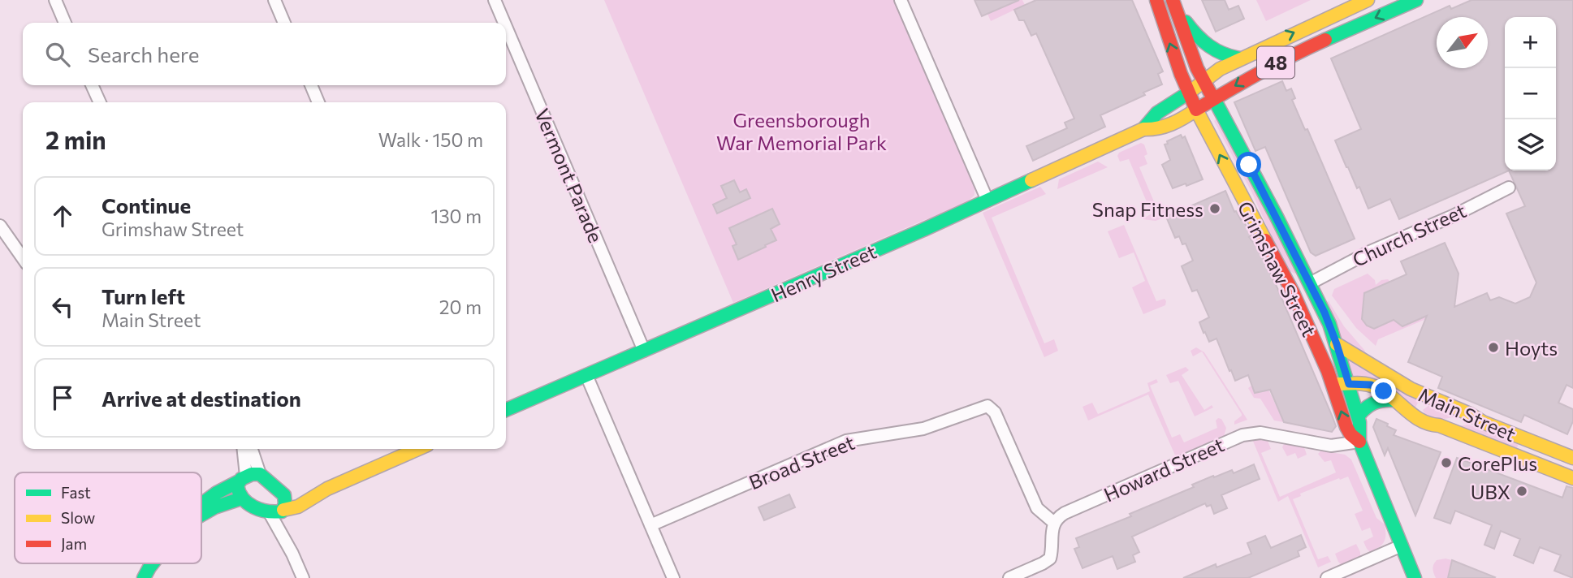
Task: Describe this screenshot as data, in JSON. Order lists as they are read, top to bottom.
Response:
{
  "streets": {
    "street": [
      "48",
      "Vermont Parade",
      "Church Street",
      "Grimshaw Street",
      "Henry Street",
      "Main Street",
      "Broad Street",
      "Howard Street"
    ]
  },
  "crossings": [
    ["48", "Grimshaw Street"],
    ["48", "Henry Street"],
    ["Vermont Parade", "Henry Street"],
    ["Church Street", "Grimshaw Street"],
    ["Grimshaw Street", "Henry Street"],
    ["Grimshaw Street", "Main Street"],
    ["Grimshaw Street", "Howard Street"],
    ["Broad Street", "Howard Street"]
  ],
  "parks": ["Greensborough War Memorial Park"],
  "places": [
    "Snap Fitness",
    "Hoyts",
    "CorePlus",
    "UBX"
  ],
  "legend": ["Fast", "Slow", "Jam"],
  "north": "top right",
  "page": {
    "map_buttons": ["+", "−"],
    "search": "Search here",
    "heading": ["2 min", "Walk · 150 m"],
    "list": [
      ["Continue", "Grimshaw Street", "130 m"],
      ["Turn left", "Main Street", "20 m"],
      "Arrive at destination"
    ]
  }
}
